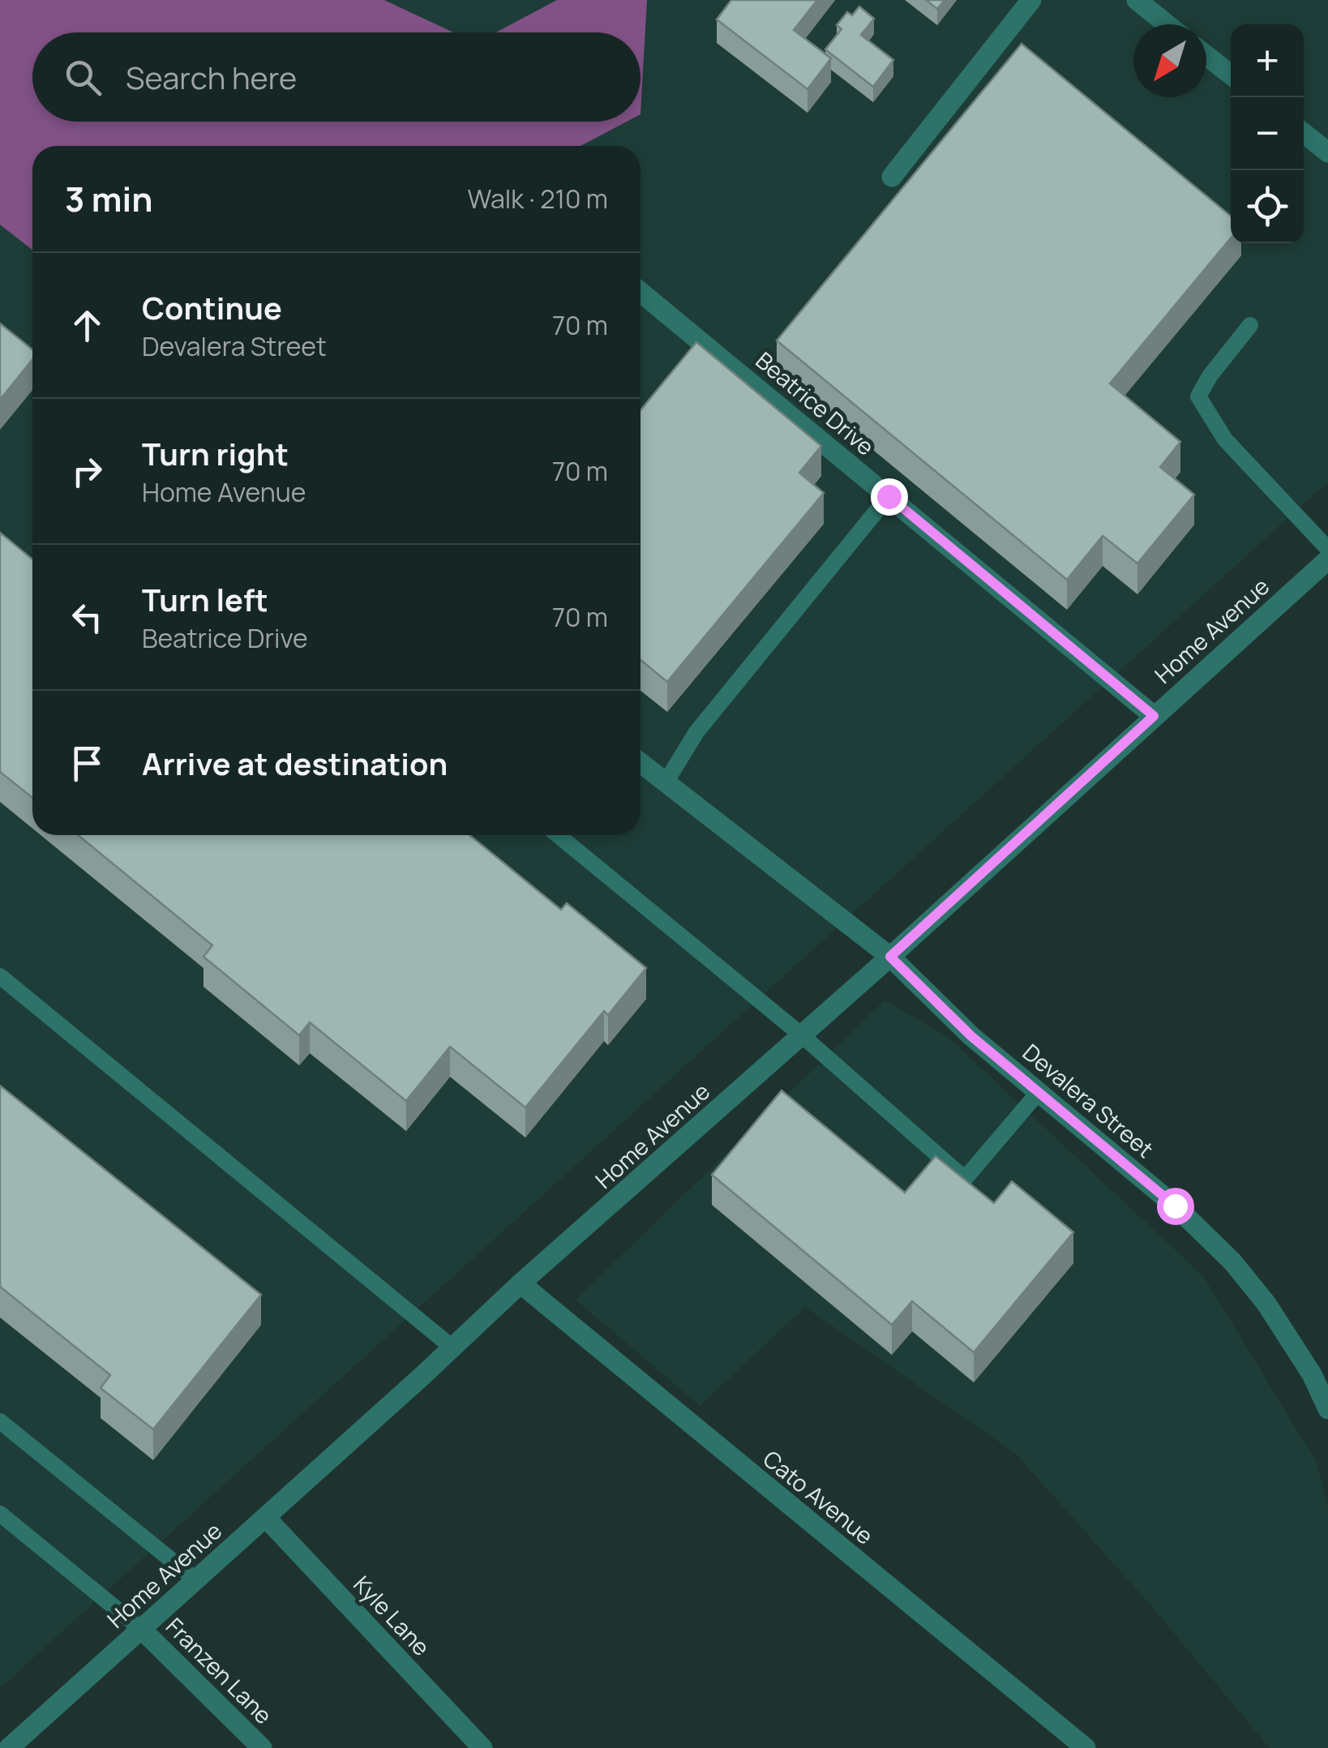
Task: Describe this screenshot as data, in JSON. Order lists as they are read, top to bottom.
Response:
{
  "streets": {
    "street": [
      "Beatrice Drive",
      "Home Avenue",
      "Devalera Street",
      "Cato Avenue",
      "Kyle Lane",
      "Franzen Lane"
    ]
  },
  "crossings": [
    ["Beatrice Drive", "Home Avenue"],
    ["Home Avenue", "Devalera Street"],
    ["Home Avenue", "Cato Avenue"],
    ["Home Avenue", "Kyle Lane"],
    ["Home Avenue", "Franzen Lane"]
  ],
  "north": "bottom left",
  "page": {
    "map_buttons": ["+", "−"],
    "search": "Search here",
    "heading": ["3 min", "Walk · 210 m"],
    "list": [
      ["Continue", "Devalera Street", "70 m"],
      ["Turn right", "Home Avenue", "70 m"],
      ["Turn left", "Beatrice Drive", "70 m"],
      "Arrive at destination"
    ]
  }
}
